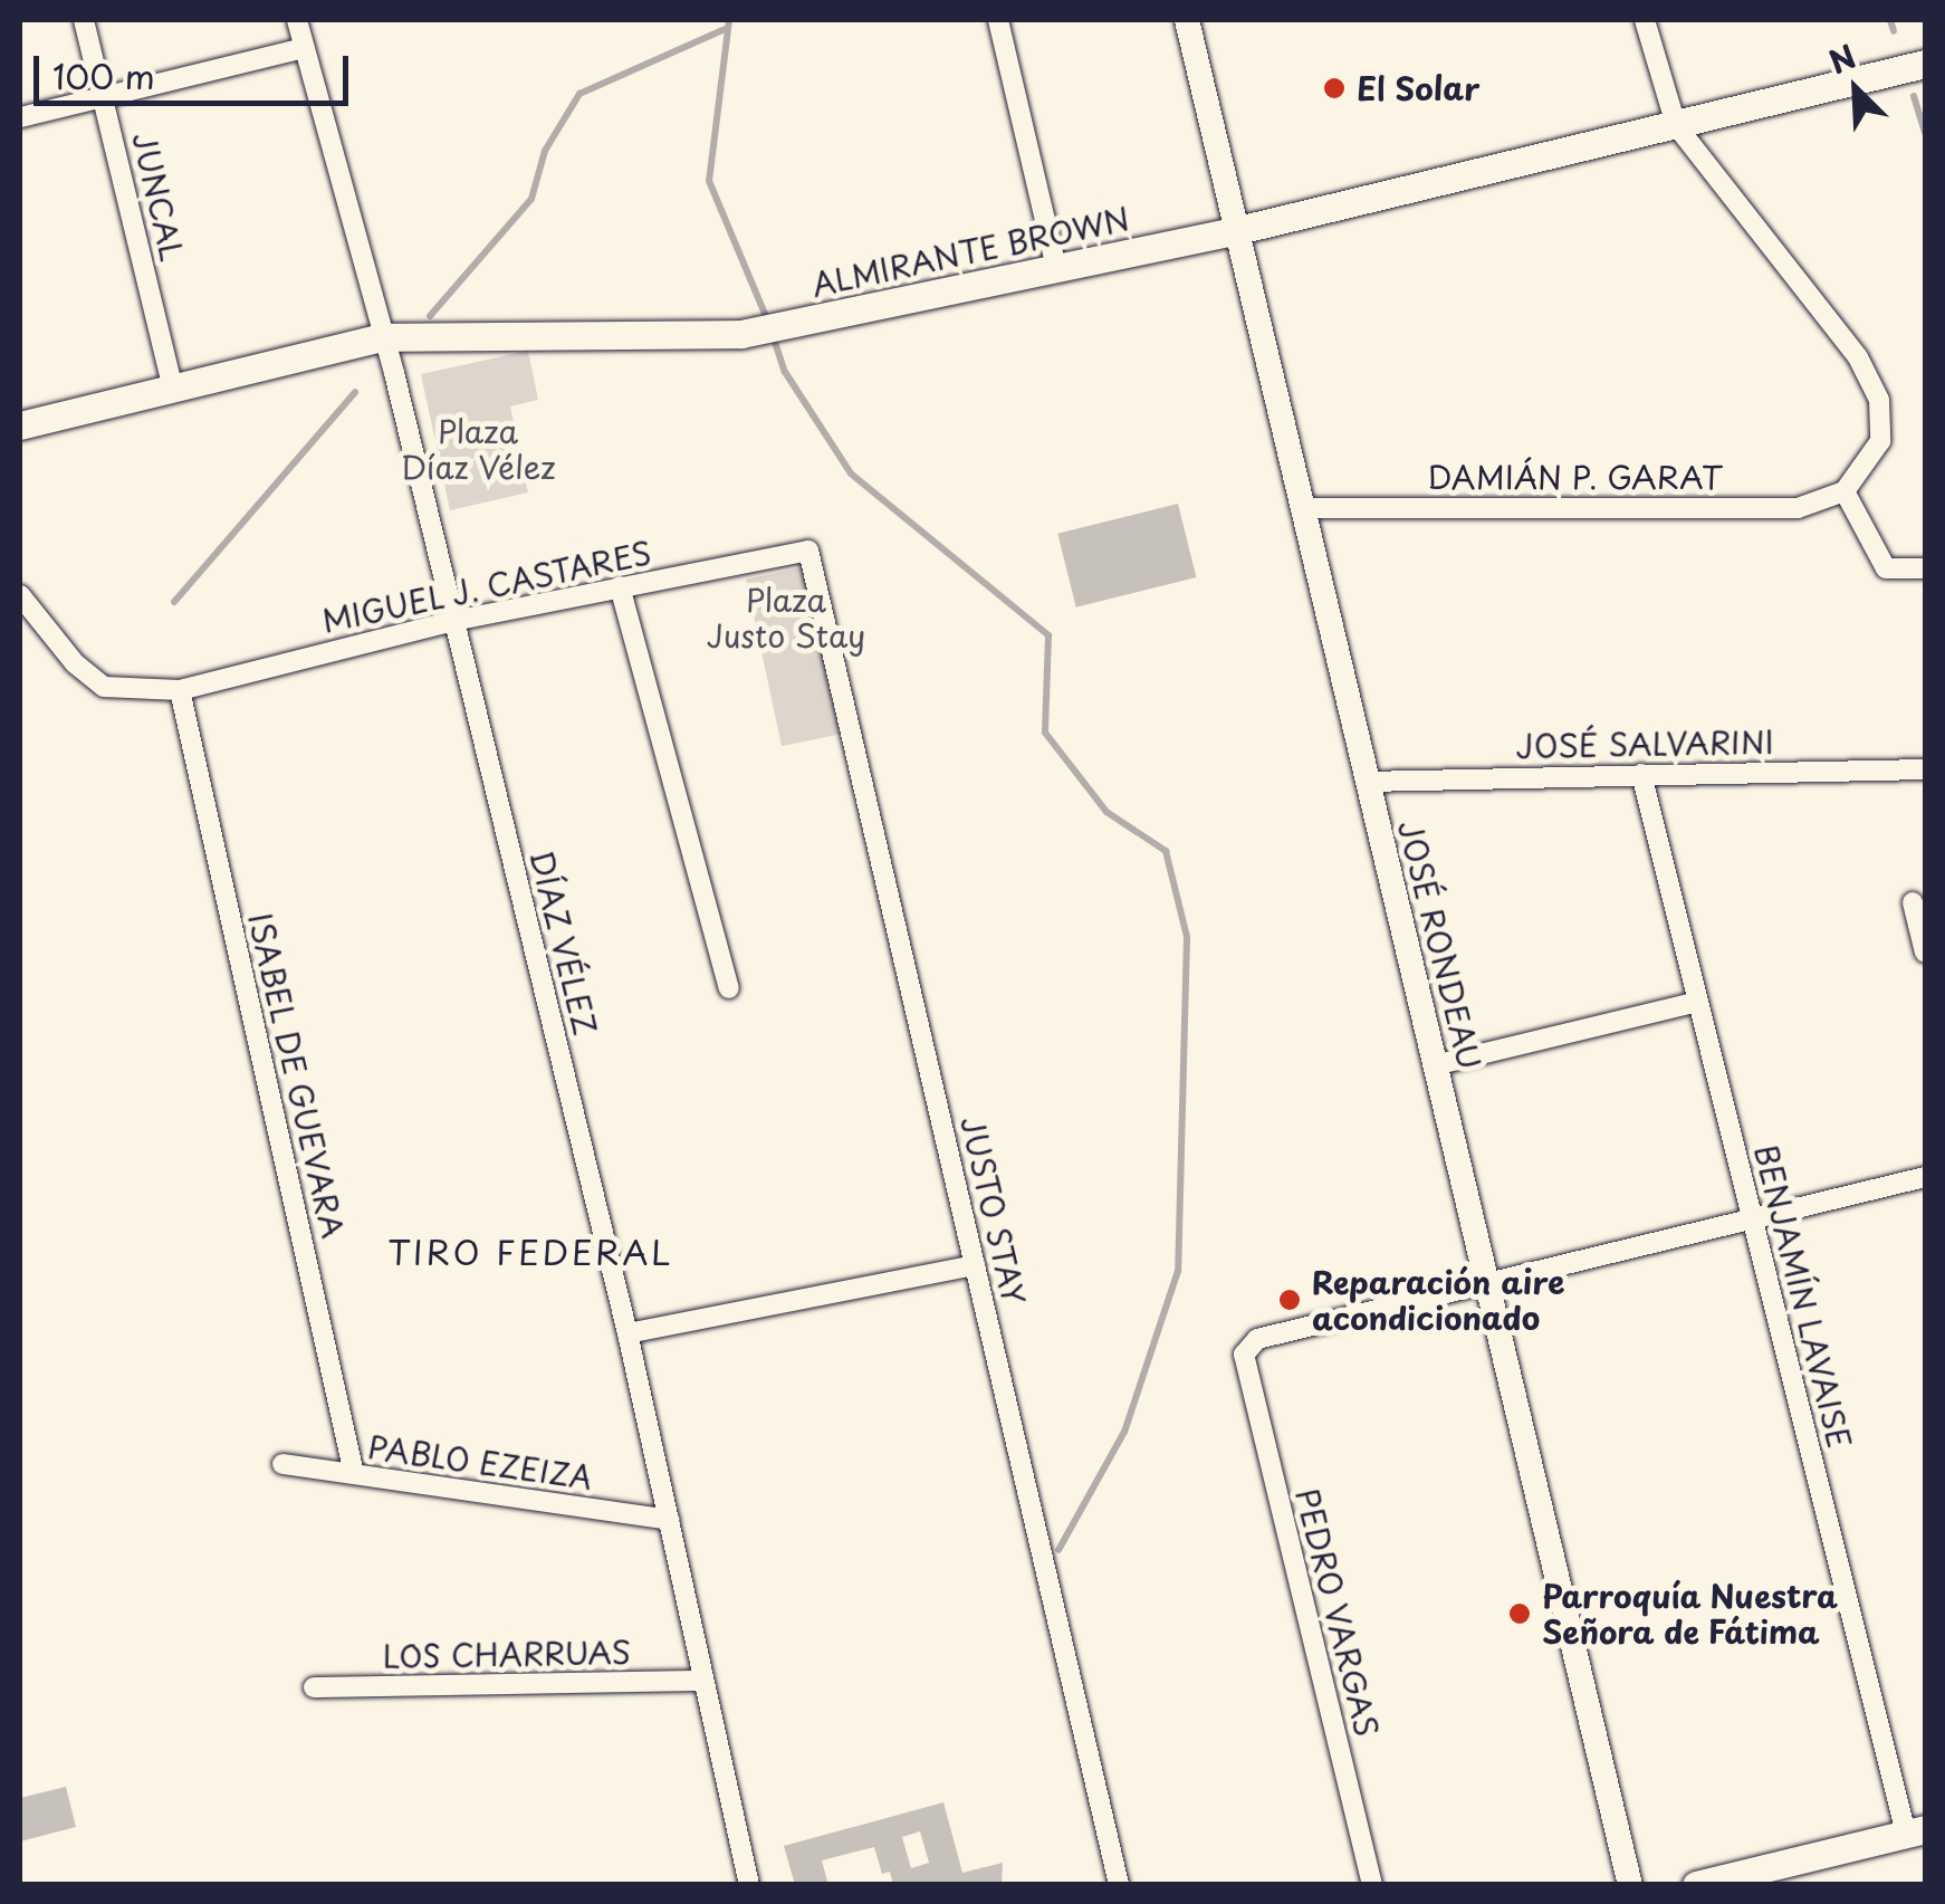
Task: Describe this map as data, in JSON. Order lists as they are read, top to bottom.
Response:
{
  "streets": {
    "main road": ["ALMIRANTE BROWN"],
    "street": [
      "JUNCAL",
      "DAMIÁN P. GARAT",
      "MIGUEL J. CASTARES",
      "JOSÉ SALVARINI",
      "DÍAZ VÉLEZ",
      "JOSÉ RONDEAU",
      "ISABEL DE GUEVARA",
      "JUSTO STAY",
      "BENJAMÍN LAVAISE",
      "PABLO EZEIZA",
      "PEDRO VARGAS",
      "LOS CHARRUAS"
    ]
  },
  "crossings": [
    ["JUNCAL", "ALMIRANTE BROWN"],
    ["ALMIRANTE BROWN", "DÍAZ VÉLEZ"],
    ["ALMIRANTE BROWN", "JOSÉ RONDEAU"],
    ["DAMIÁN P. GARAT", "JOSÉ RONDEAU"],
    ["MIGUEL J. CASTARES", "DÍAZ VÉLEZ"],
    ["MIGUEL J. CASTARES", "ISABEL DE GUEVARA"],
    ["MIGUEL J. CASTARES", "JUSTO STAY"],
    ["JOSÉ SALVARINI", "JOSÉ RONDEAU"],
    ["JOSÉ SALVARINI", "BENJAMÍN LAVAISE"],
    ["DÍAZ VÉLEZ", "PABLO EZEIZA"],
    ["DÍAZ VÉLEZ", "LOS CHARRUAS"],
    ["JOSÉ RONDEAU", "PEDRO VARGAS"],
    ["ISABEL DE GUEVARA", "PABLO EZEIZA"]
  ],
  "districts": ["TIRO FEDERAL"],
  "parks": ["Plaza Díaz Vélez", "Plaza Justo Stay"],
  "places": ["El Solar", "Reparación aire acondicionado", "Parroquía Nuestra Señora de Fátima"],
  "scale_bar": "100 m",
  "north": "top left"
}
